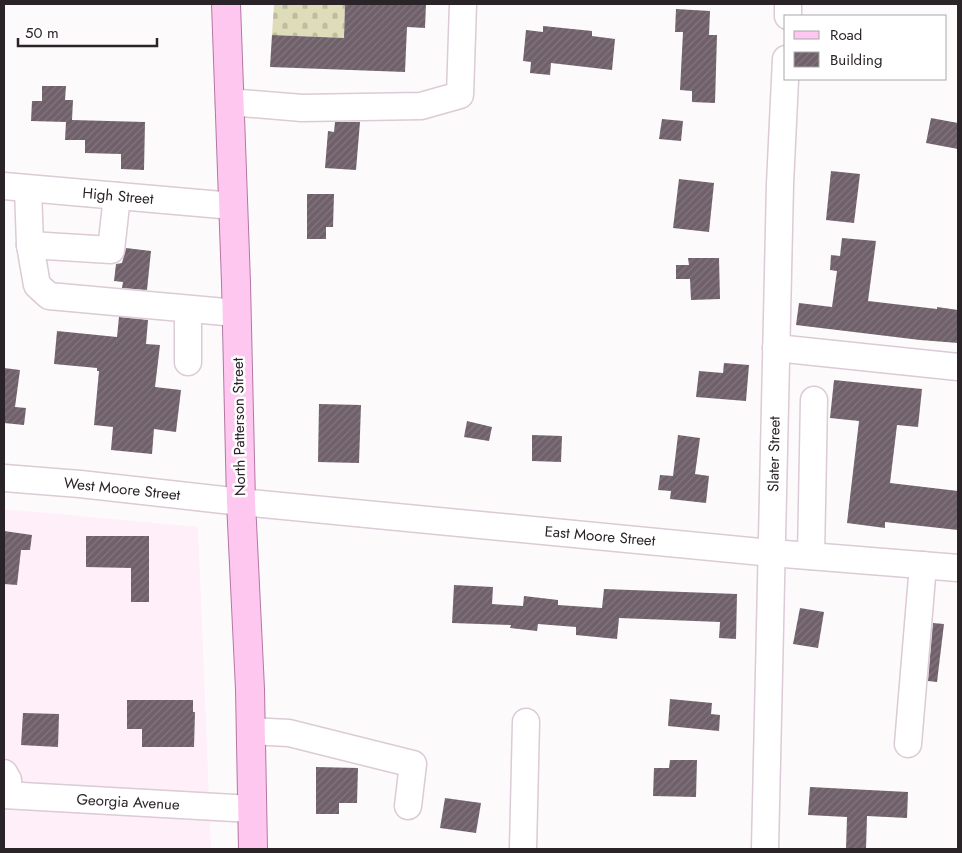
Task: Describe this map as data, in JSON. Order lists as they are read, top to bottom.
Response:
{
  "streets": {
    "main road": ["North Patterson Street"],
    "street": [
      "High Street",
      "Slater Street",
      "West Moore Street",
      "East Moore Street",
      "Georgia Avenue"
    ]
  },
  "crossings": [
    ["High Street", "North Patterson Street"],
    ["North Patterson Street", "West Moore Street"],
    ["North Patterson Street", "East Moore Street"],
    ["North Patterson Street", "Georgia Avenue"],
    ["Slater Street", "East Moore Street"],
    ["West Moore Street", "East Moore Street"]
  ],
  "legend": ["Road", "Building"],
  "scale_bar": "50 m"
}
